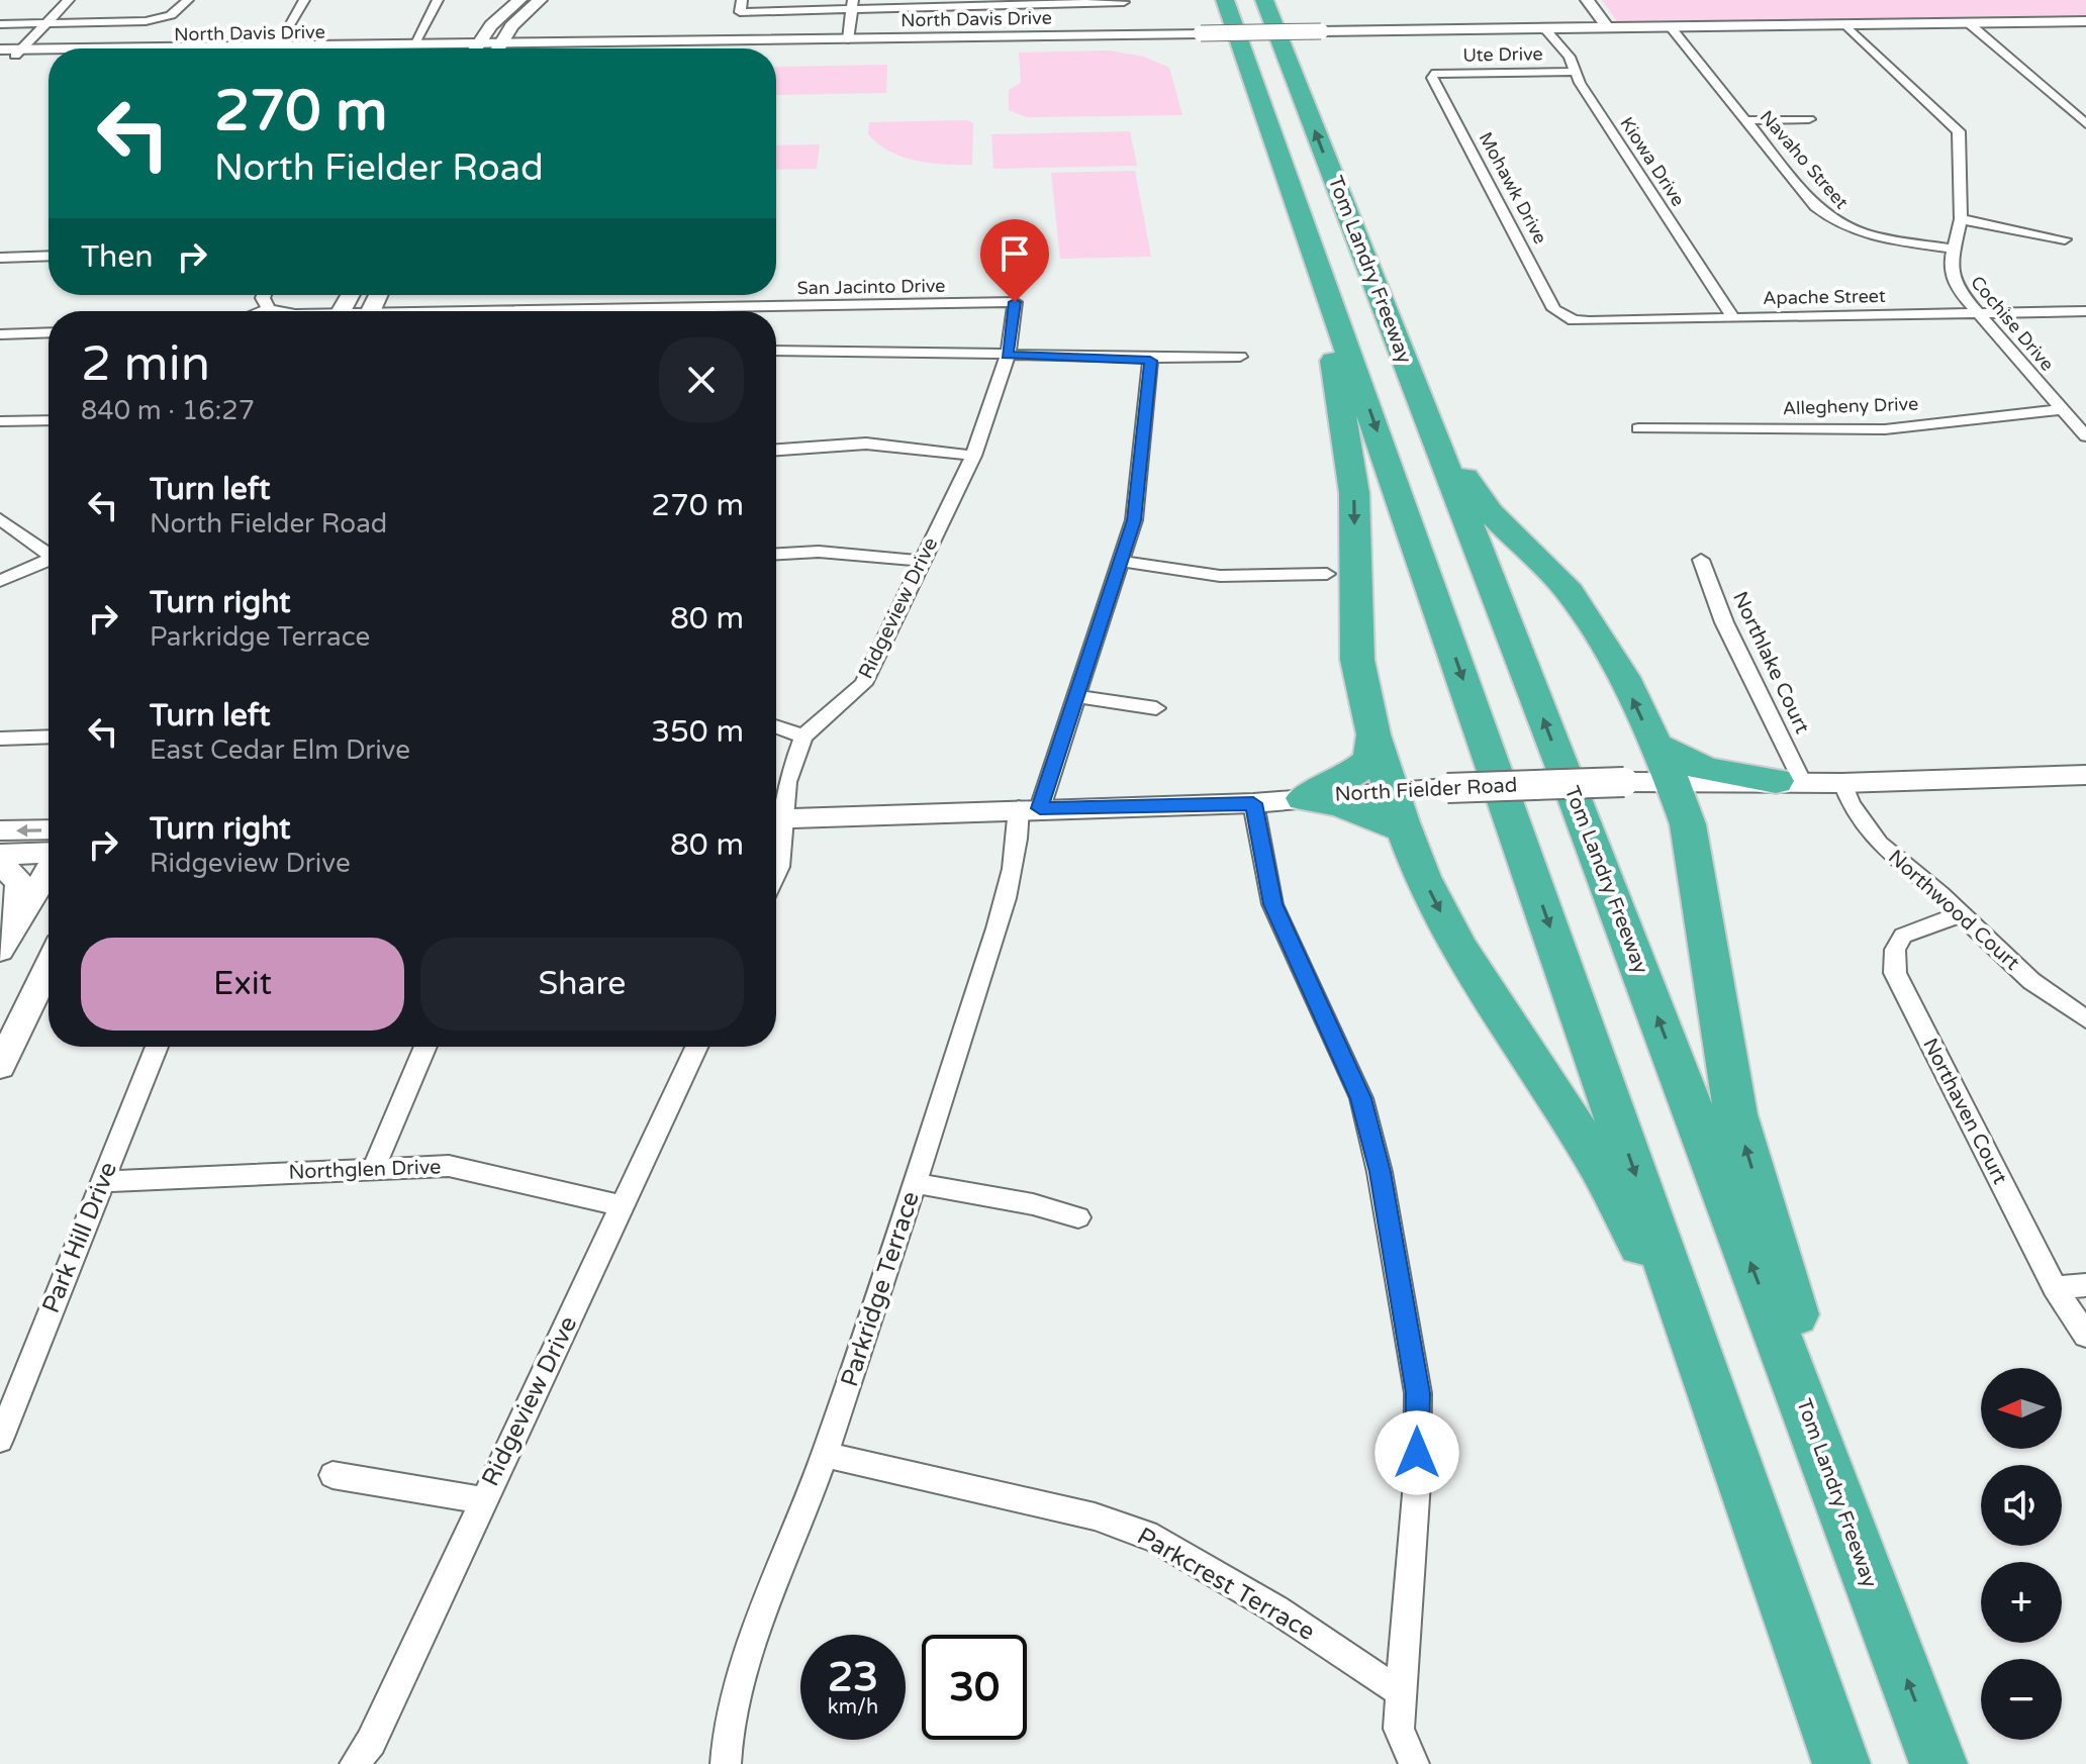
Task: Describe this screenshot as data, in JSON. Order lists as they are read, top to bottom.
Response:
{
  "streets": {
    "highway": ["Tom Landry Freeway"],
    "main road": ["North Fielder Road"],
    "street": [
      "North Davis Drive",
      "Ute Drive",
      "Navaho Street",
      "Kiowa Drive",
      "Mohawk Drive",
      "San Jacinto Drive",
      "Apache Street",
      "Cochise Drive",
      "Allegheny Drive",
      "Ridgeview Drive",
      "Northlake Court",
      "Northwood Court",
      "Northaven Court",
      "Northglen Drive",
      "Park Hill Drive",
      "Parkridge Terrace",
      "Parkcrest Terrace"
    ]
  },
  "crossings": [
    ["North Davis Drive", "Navaho Street"],
    ["North Davis Drive", "Kiowa Drive"],
    ["North Davis Drive", "Cochise Drive"],
    ["Ute Drive", "Kiowa Drive"],
    ["Ute Drive", "Mohawk Drive"],
    ["Navaho Street", "Cochise Drive"],
    ["Kiowa Drive", "Apache Street"],
    ["Mohawk Drive", "Apache Street"],
    ["San Jacinto Drive", "Ridgeview Drive"],
    ["Apache Street", "Cochise Drive"],
    ["Cochise Drive", "Allegheny Drive"],
    ["Ridgeview Drive", "Northglen Drive"],
    ["Northlake Court", "North Fielder Road"],
    ["North Fielder Road", "Northwood Court"],
    ["Northwood Court", "Northaven Court"],
    ["Northglen Drive", "Park Hill Drive"],
    ["Parkridge Terrace", "Parkcrest Terrace"]
  ],
  "north": "left",
  "page": {
    "turn": ["270 m", "North Fielder Road"],
    "then": "Then",
    "heading": ["2 min", "840 m · 16:27"],
    "list": [
      {
        "name": "Turn left",
        "note": "North Fielder Road",
        "value": "270 m"
      },
      {
        "name": "Turn right",
        "note": "Parkridge Terrace",
        "value": "80 m"
      },
      {
        "name": "Turn left",
        "note": "East Cedar Elm Drive",
        "value": "350 m"
      },
      {
        "name": "Turn right",
        "note": "Ridgeview Drive",
        "value": "80 m"
      }
    ],
    "buttons": ["Exit", "Share"],
    "map_buttons": ["+", "−"],
    "speed": "23 km/h",
    "limit": "30"
  }
}
